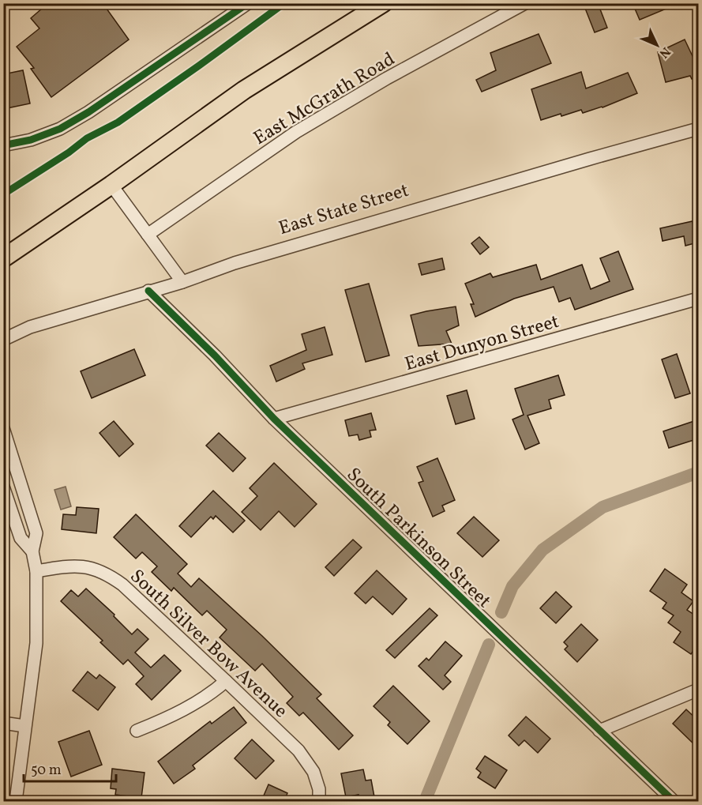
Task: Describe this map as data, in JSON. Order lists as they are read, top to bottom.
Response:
{
  "streets": {
    "street": [
      "East McGrath Road",
      "East State Street",
      "East Dunyon Street",
      "South Parkinson Street",
      "South Silver Bow Avenue"
    ]
  },
  "crossings": [
    ["East State Street", "South Parkinson Street"],
    ["East Dunyon Street", "South Parkinson Street"]
  ],
  "scale_bar": "50 m",
  "north": "bottom right"
}
